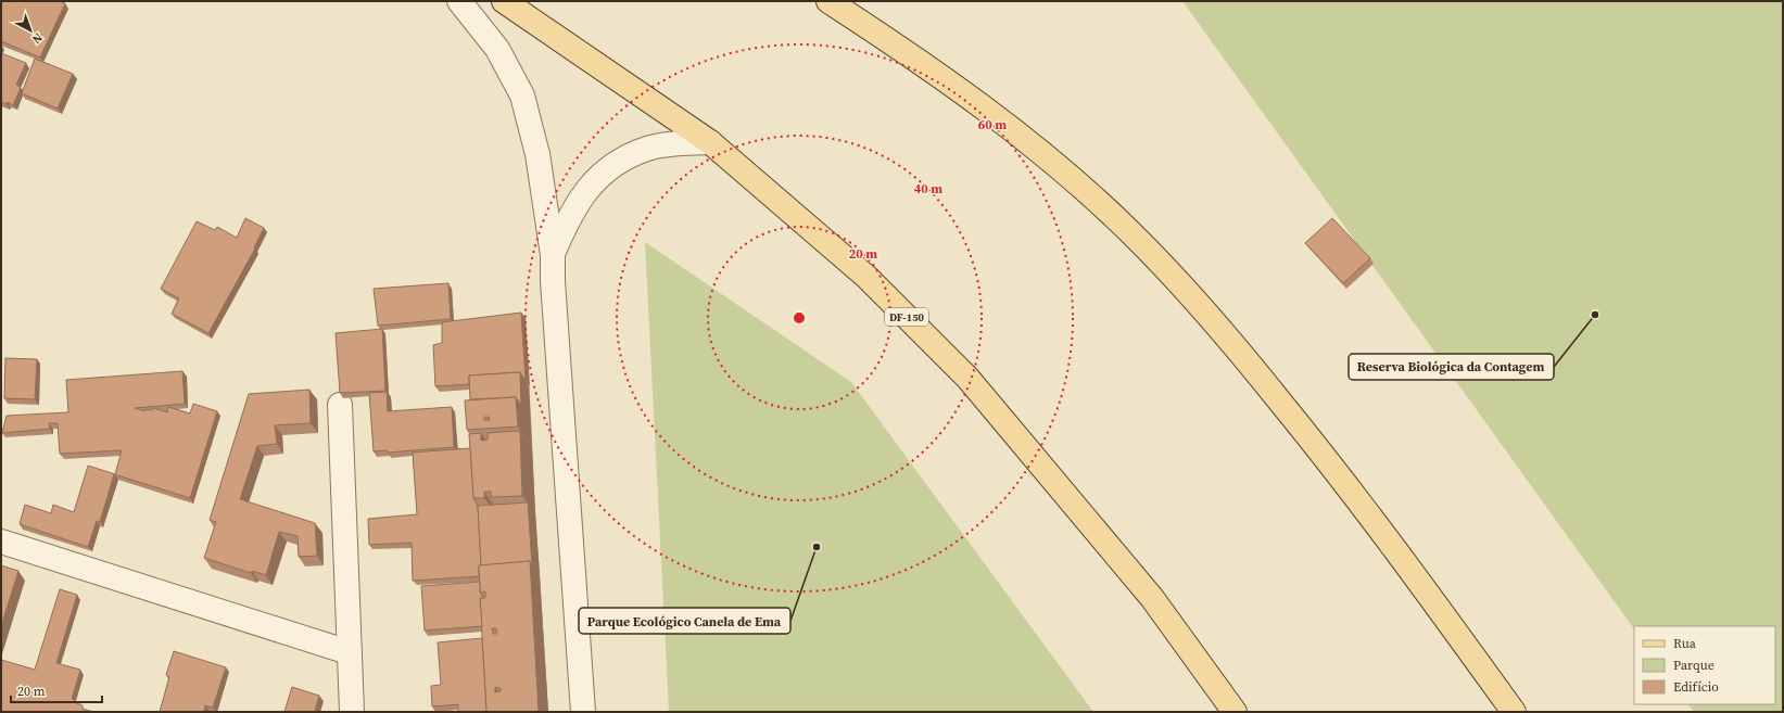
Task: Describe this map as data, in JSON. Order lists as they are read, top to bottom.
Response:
{
  "streets": {
    "main road": ["DF-150"]
  },
  "places": ["Reserva Biológica da Contagem", "Parque Ecológico Canela de Ema"],
  "legend": ["Rua", "Parque", "Edifício"],
  "scale_bar": "20 m",
  "north": "bottom right",
  "rings": ["60 m", "40 m", "20 m"]
}
